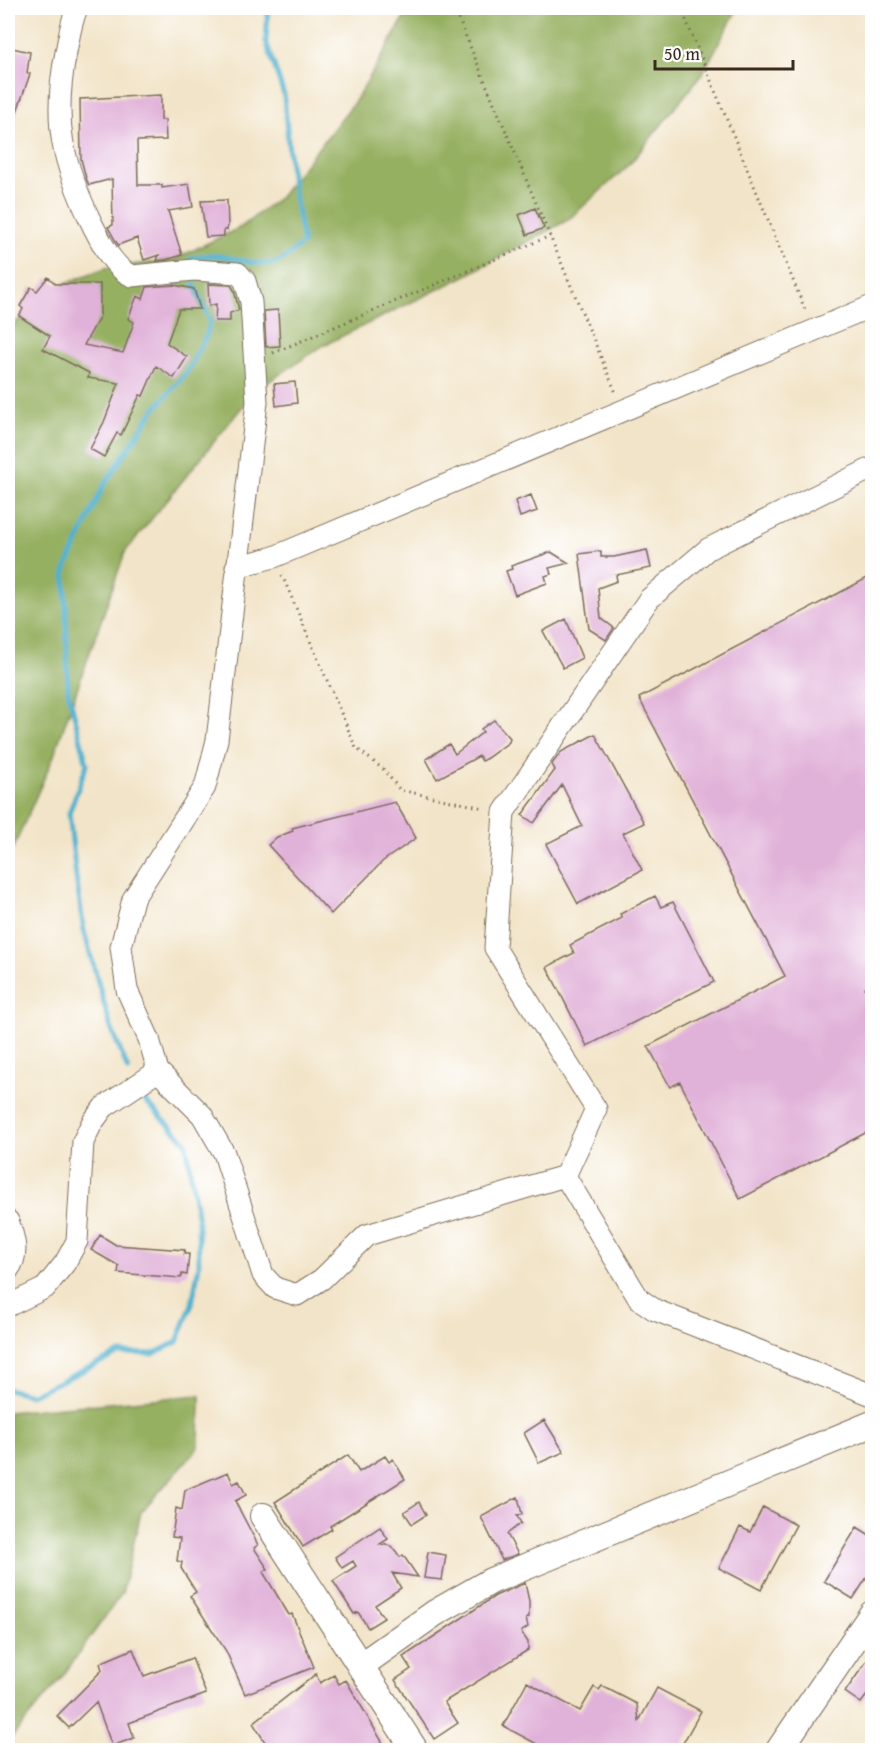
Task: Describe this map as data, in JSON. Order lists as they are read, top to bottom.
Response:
{
  "scale_bar": "50 m"
}
